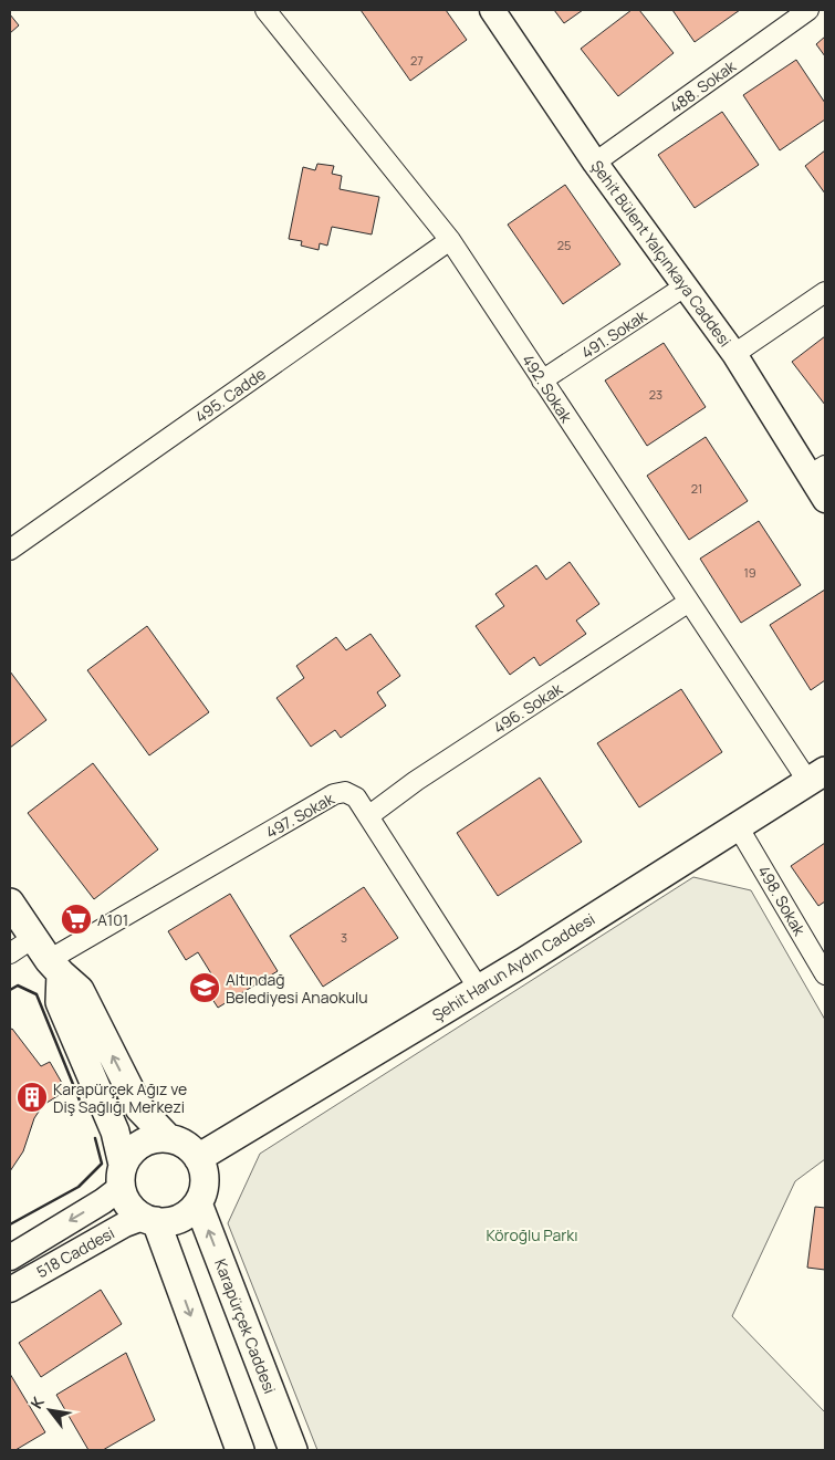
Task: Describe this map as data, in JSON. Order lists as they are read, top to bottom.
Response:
{
  "streets": {
    "main road": ["Şehit Harun Aydın Caddesi", "Karapürçek Caddesi"],
    "street": [
      "488. Sokak",
      "Şehit Bülent Yalçınkaya Caddesi",
      "491. Sokak",
      "492. Sokak",
      "495. Cadde",
      "496. Sokak",
      "497. Sokak",
      "498. Sokak",
      "518 Caddesi"
    ]
  },
  "crossings": [
    ["488. Sokak", "Şehit Bülent Yalçınkaya Caddesi"],
    ["Şehit Bülent Yalçınkaya Caddesi", "491. Sokak"],
    ["491. Sokak", "492. Sokak"],
    ["492. Sokak", "495. Cadde"],
    ["492. Sokak", "496. Sokak"],
    ["492. Sokak", "Şehit Harun Aydın Caddesi"],
    ["496. Sokak", "497. Sokak"],
    ["497. Sokak", "Şehit Harun Aydın Caddesi"],
    ["498. Sokak", "Şehit Harun Aydın Caddesi"],
    ["Şehit Harun Aydın Caddesi", "518 Caddesi"],
    ["Şehit Harun Aydın Caddesi", "Karapürçek Caddesi"],
    ["518 Caddesi", "Karapürçek Caddesi"]
  ],
  "parks": ["Köroğlu Parkı"],
  "places": {
    "supermarket": ["A101"],
    "school or university": ["Altındağ Belediyesi Anaokulu"],
    "building": ["Karapürçek Ağız ve Diş Sağlığı Merkezi"]
  },
  "house_numbers": [
    "27",
    "25",
    "23",
    "21",
    "19",
    "3"
  ],
  "north": "top left"
}
